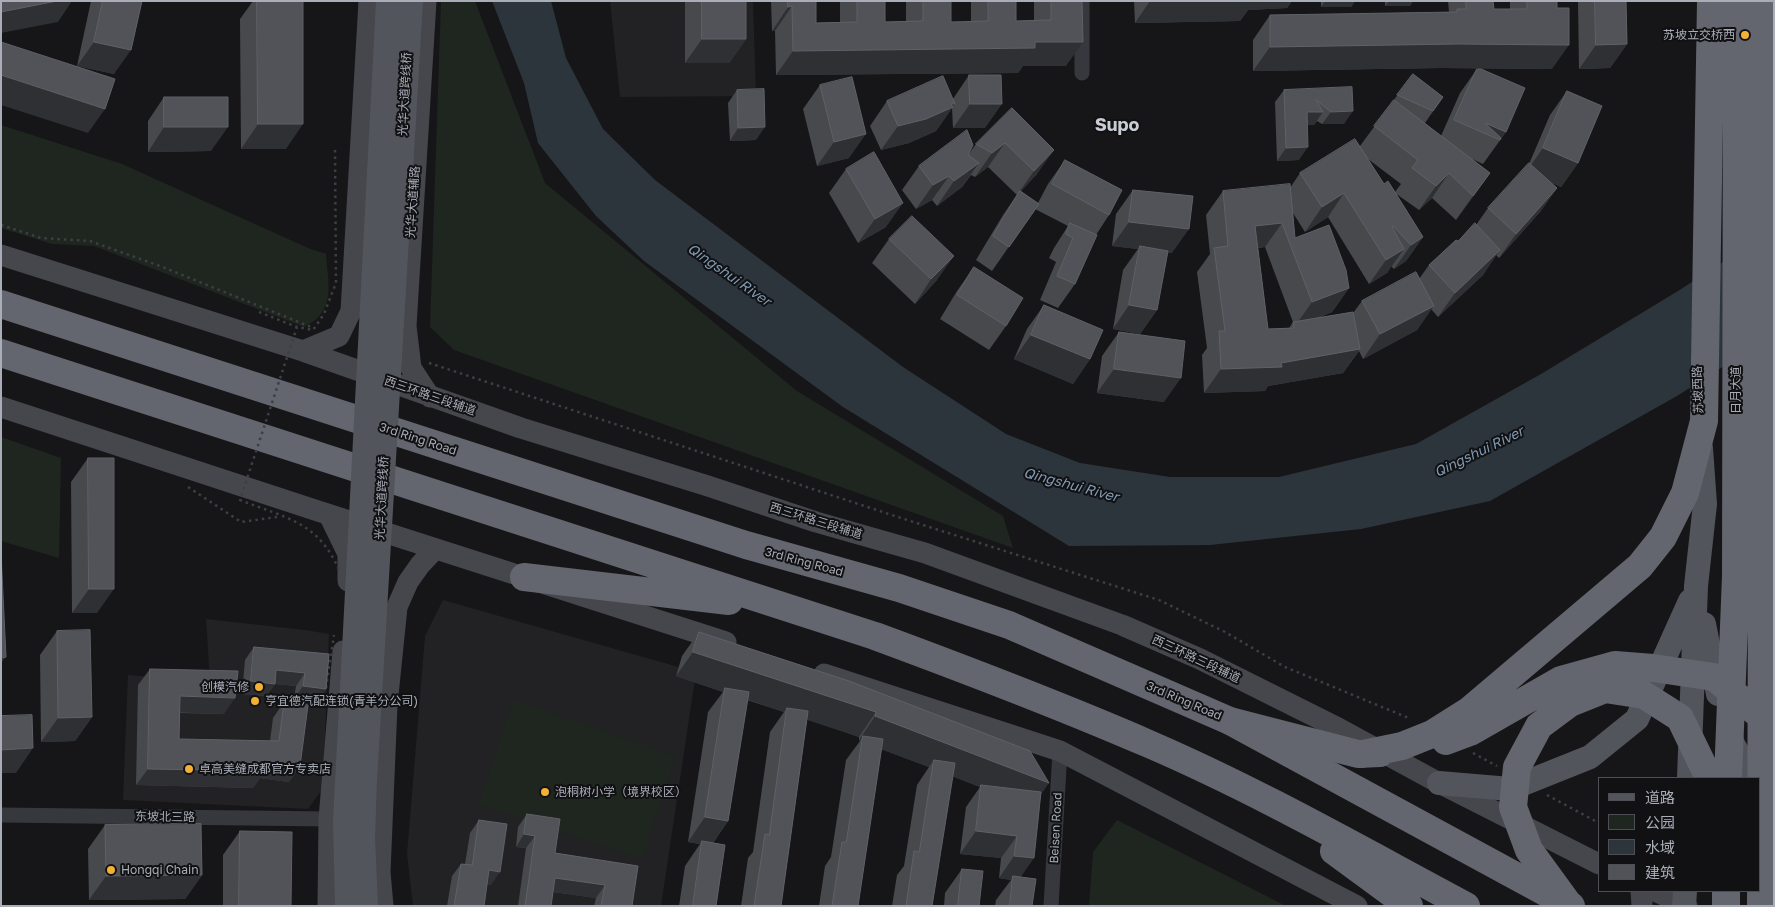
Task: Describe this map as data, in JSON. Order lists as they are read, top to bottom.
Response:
{
  "streets": {
    "highway": ["日月大道", "3rd Ring Road"],
    "main road": [
      "光华大道跨线桥",
      "光华大道辅路",
      "苏坡西路",
      "西三环路三段辅道"
    ],
    "street": ["东坡北三路", "Beisen Road"]
  },
  "crossings": [
    ["光华大道辅路", "西三环路三段辅道"]
  ],
  "districts": ["Supo"],
  "water": ["Qingshui River"],
  "places": [
    "苏坡立交桥西",
    "创模汽修",
    "亨宜德汽配连锁(青羊分公司)",
    "卓高美缝成都官方专卖店",
    "泡桐树小学（境界校区）",
    "Hongqi Chain"
  ],
  "legend": [
    "道路",
    "公园",
    "水域",
    "建筑"
  ]
}
